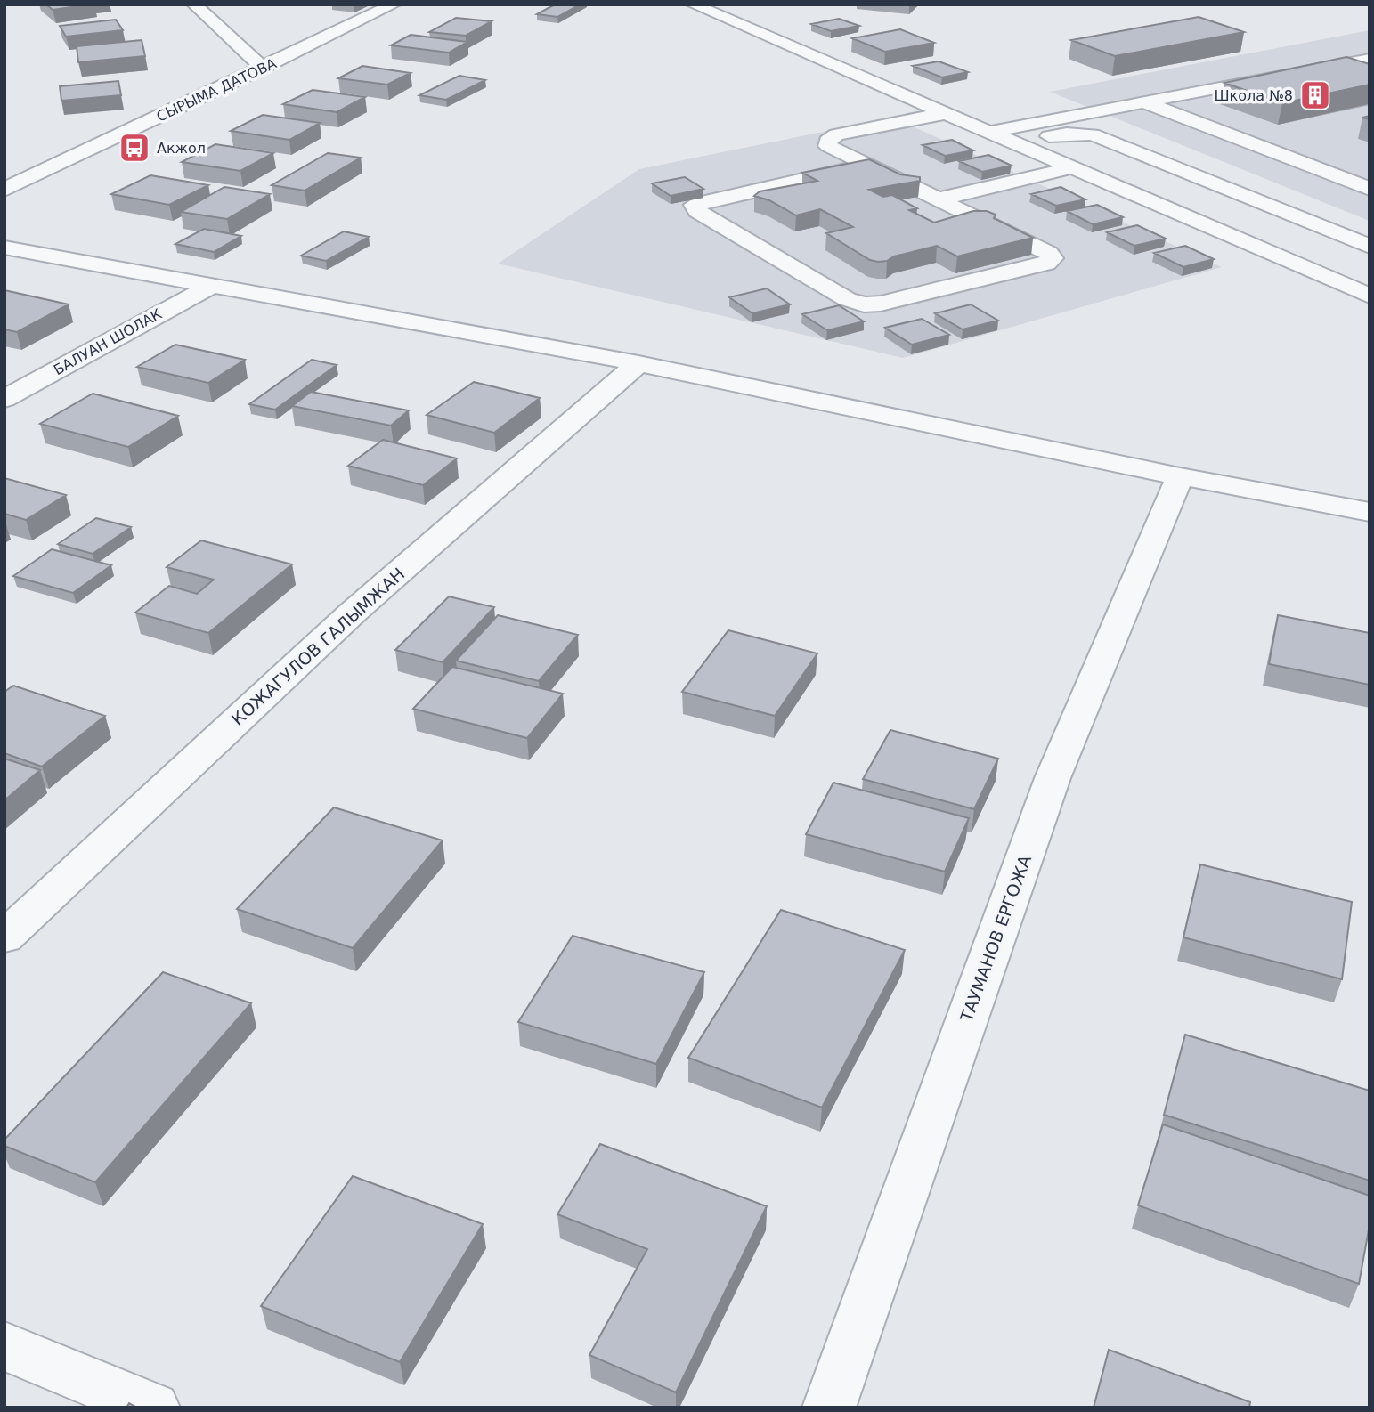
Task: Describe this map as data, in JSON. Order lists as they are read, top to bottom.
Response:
{
  "streets": {
    "street": [
      "СЫРЫМА ДАТОВА",
      "БАЛУАН ШОЛАК",
      "КОЖАГУЛОВ ГАЛЫМЖАН",
      "ТАУМАНОВ ЕРГОЖА"
    ]
  },
  "places": {
    "building": ["Школа №8"],
    "bus stop": ["Акжол"]
  }
}
